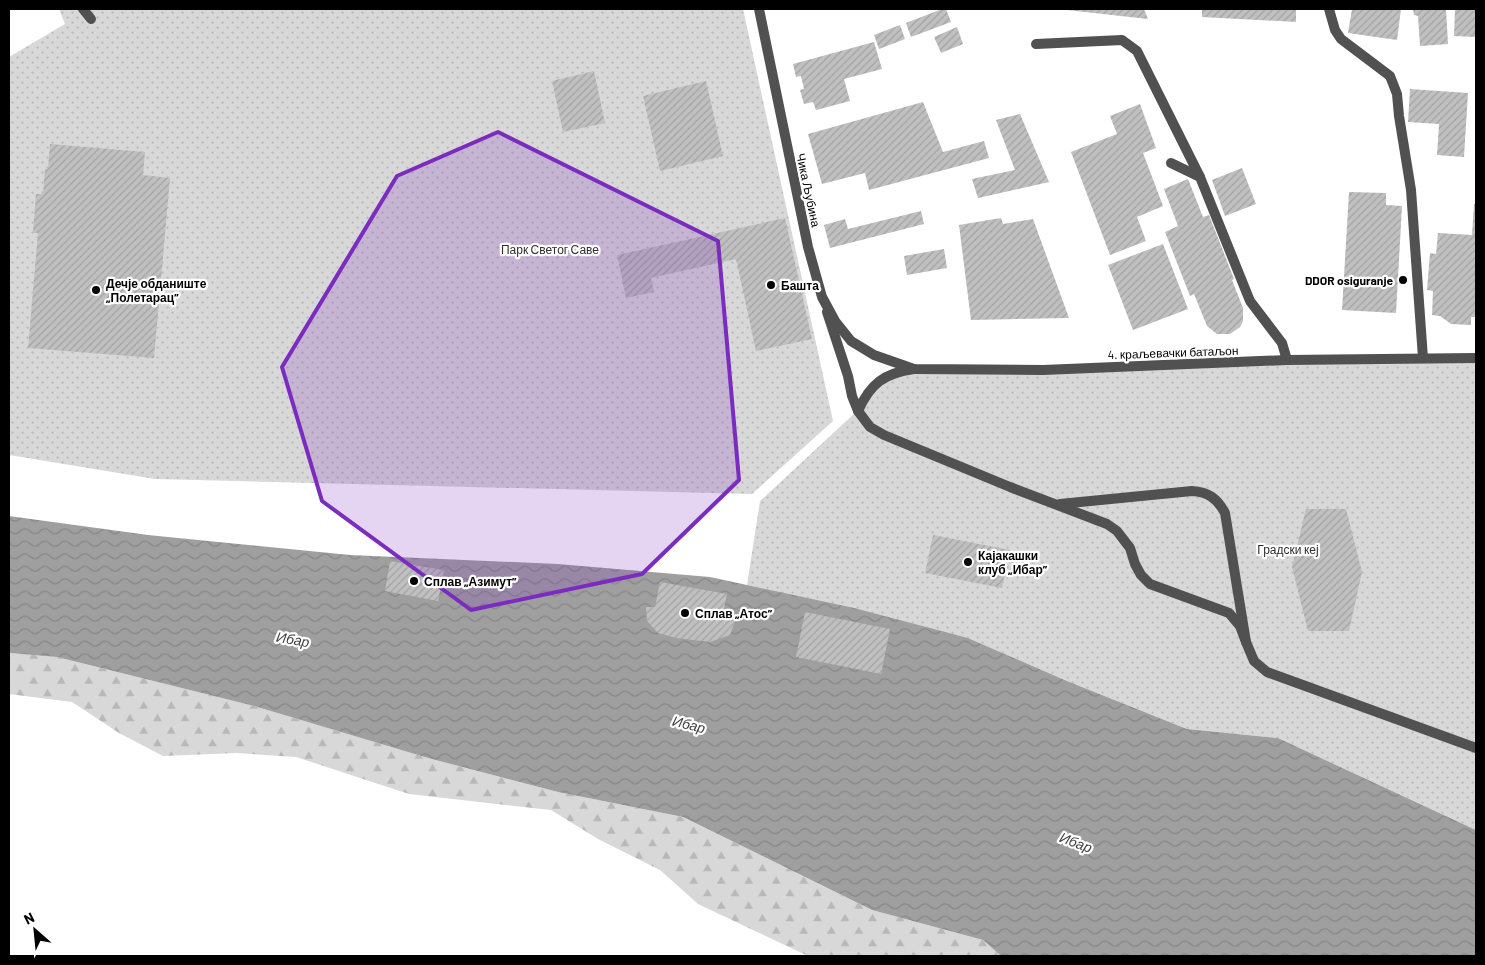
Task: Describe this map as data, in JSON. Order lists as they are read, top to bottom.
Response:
{
  "streets": {
    "street": ["Чика Љубина", "4. краљевачки батаљон"]
  },
  "crossings": [
    ["Чика Љубина", "4. краљевачки батаљон"]
  ],
  "water": ["Ибар"],
  "parks": ["Парк Светог Саве", "Градски кеј"],
  "places": [
    "DDOR osiguranje",
    "Башта",
    "Дечје обданиште „Полетарац”",
    "Кајакашки клуб „Ибар”",
    "Сплав „Азимут”",
    "Сплав „Атос”"
  ],
  "north": "top left"
}
